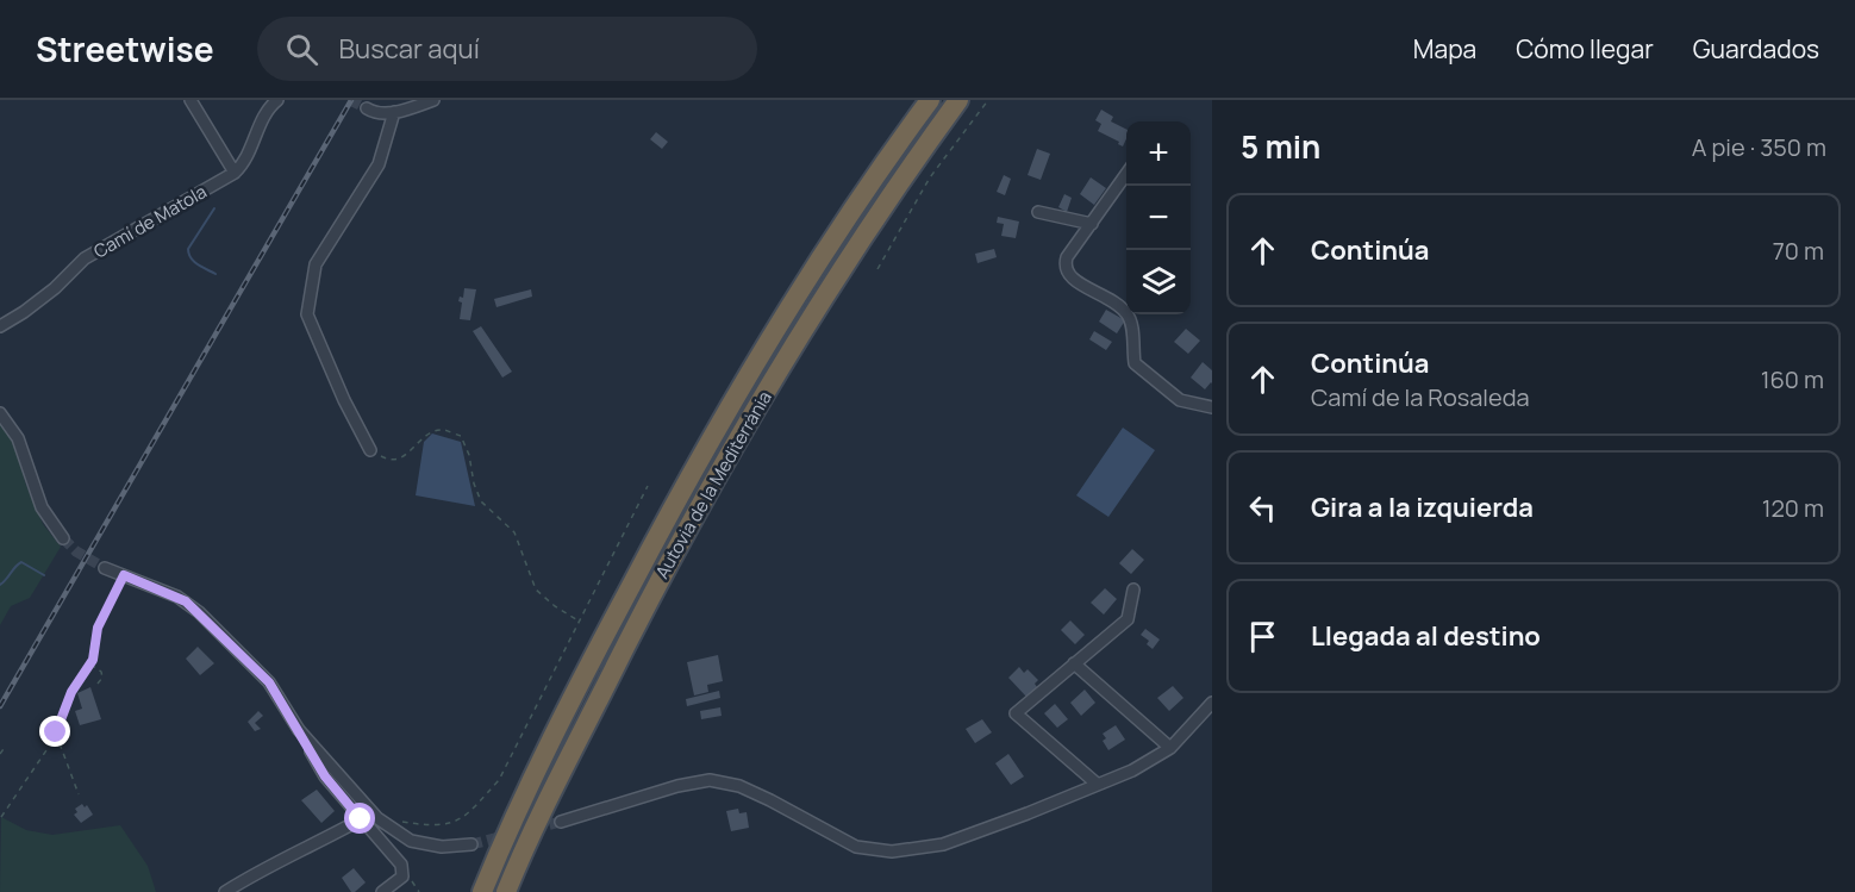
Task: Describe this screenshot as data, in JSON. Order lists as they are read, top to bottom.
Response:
{
  "streets": {
    "highway": ["Autovia de la Mediterrània"],
    "street": ["Camí de Matola"]
  },
  "page": {
    "header": "Streetwise",
    "search": "Buscar aquí",
    "nav": ["Mapa", "Cómo llegar", "Guardados"],
    "heading": ["5 min", "A pie · 350 m"],
    "map_buttons": ["+", "−"],
    "list": [
      ["Continúa", "70 m"],
      ["Continúa", "Camí de la Rosaleda", "160 m"],
      ["Gira a la izquierda", "120 m"],
      "Llegada al destino"
    ]
  }
}
